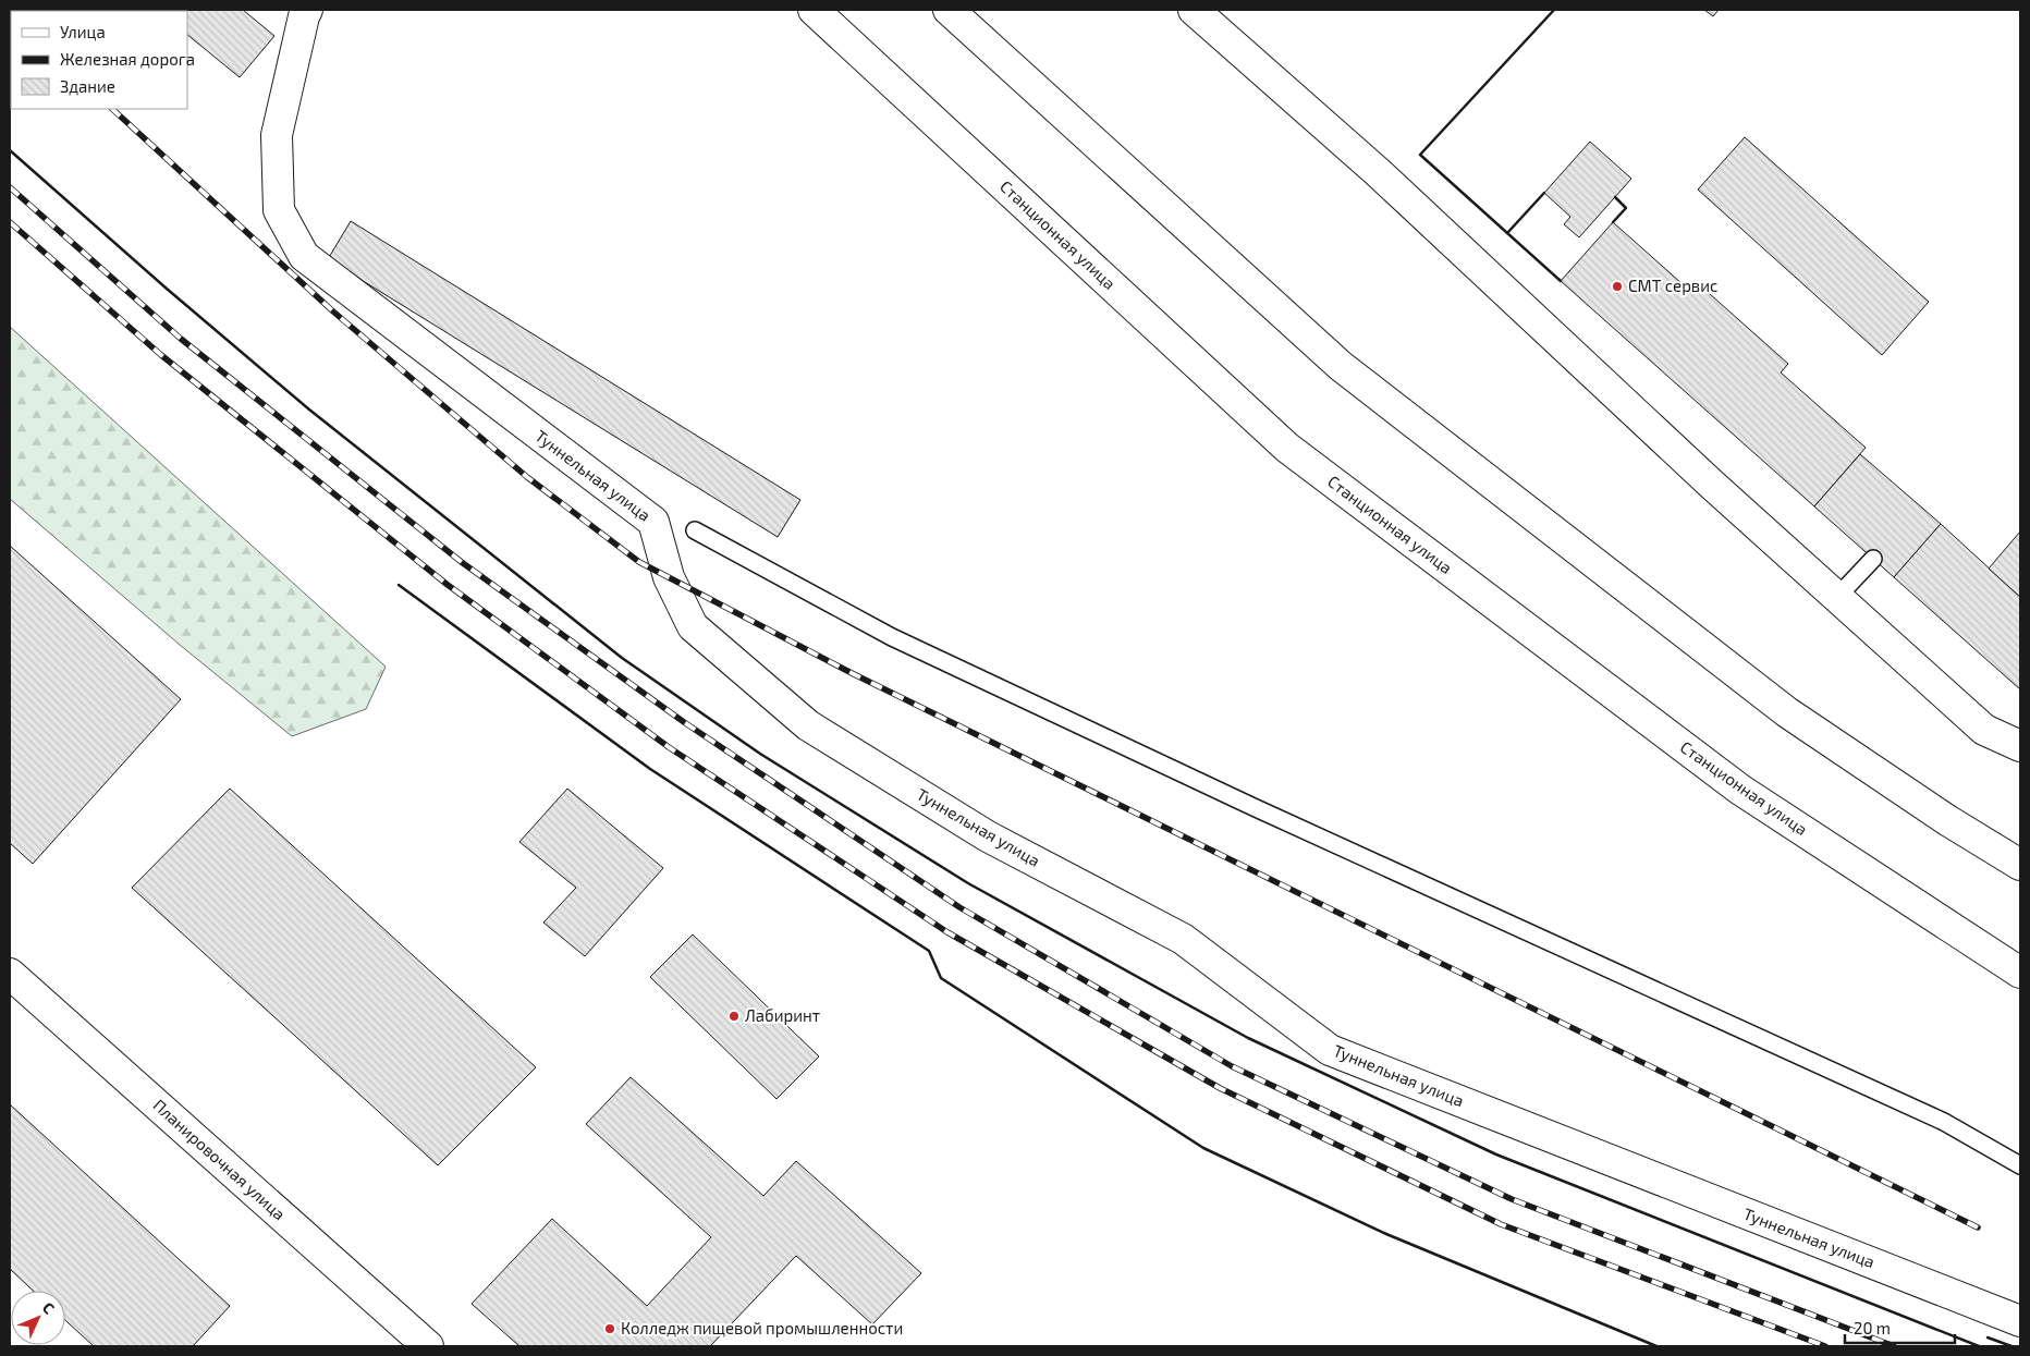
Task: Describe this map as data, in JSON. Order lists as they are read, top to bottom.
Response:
{
  "streets": {
    "street": ["Станционная улица", "Туннельная улица", "Планировочная улица"]
  },
  "places": ["СМТ сервис", "Лабиринт", "Колледж пищевой промышленности"],
  "legend": ["Улица", "Железная дорога", "Здание"],
  "scale_bar": "20 m",
  "north": "top right"
}
